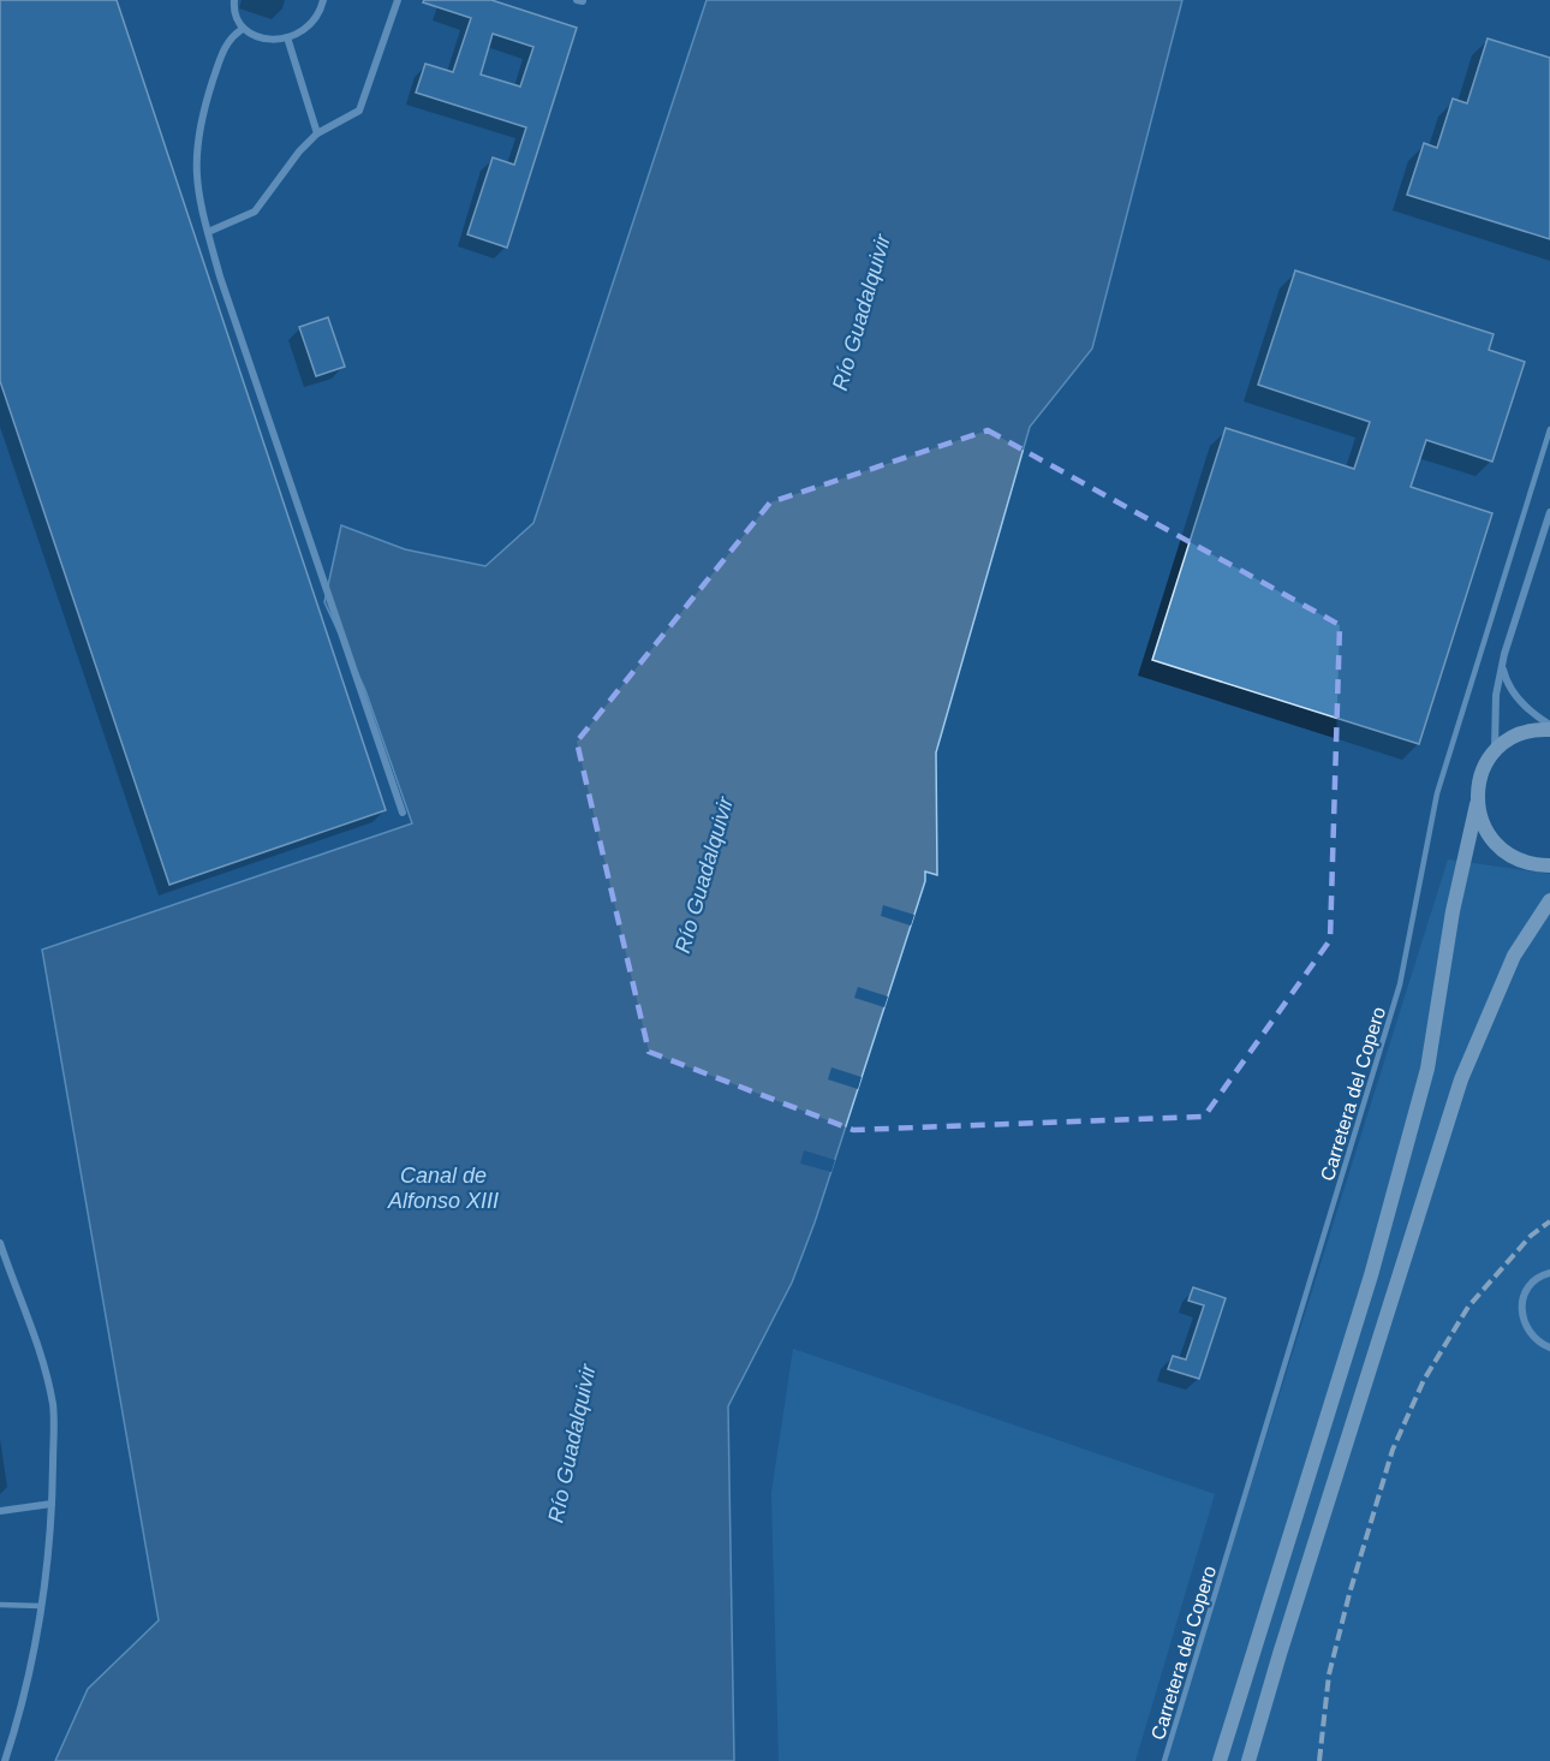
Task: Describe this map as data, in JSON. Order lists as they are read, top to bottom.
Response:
{
  "streets": {
    "lane": ["Carretera del Copero"]
  },
  "water": ["Río Guadalquivir", "Canal de Alfonso XIII"]
}
